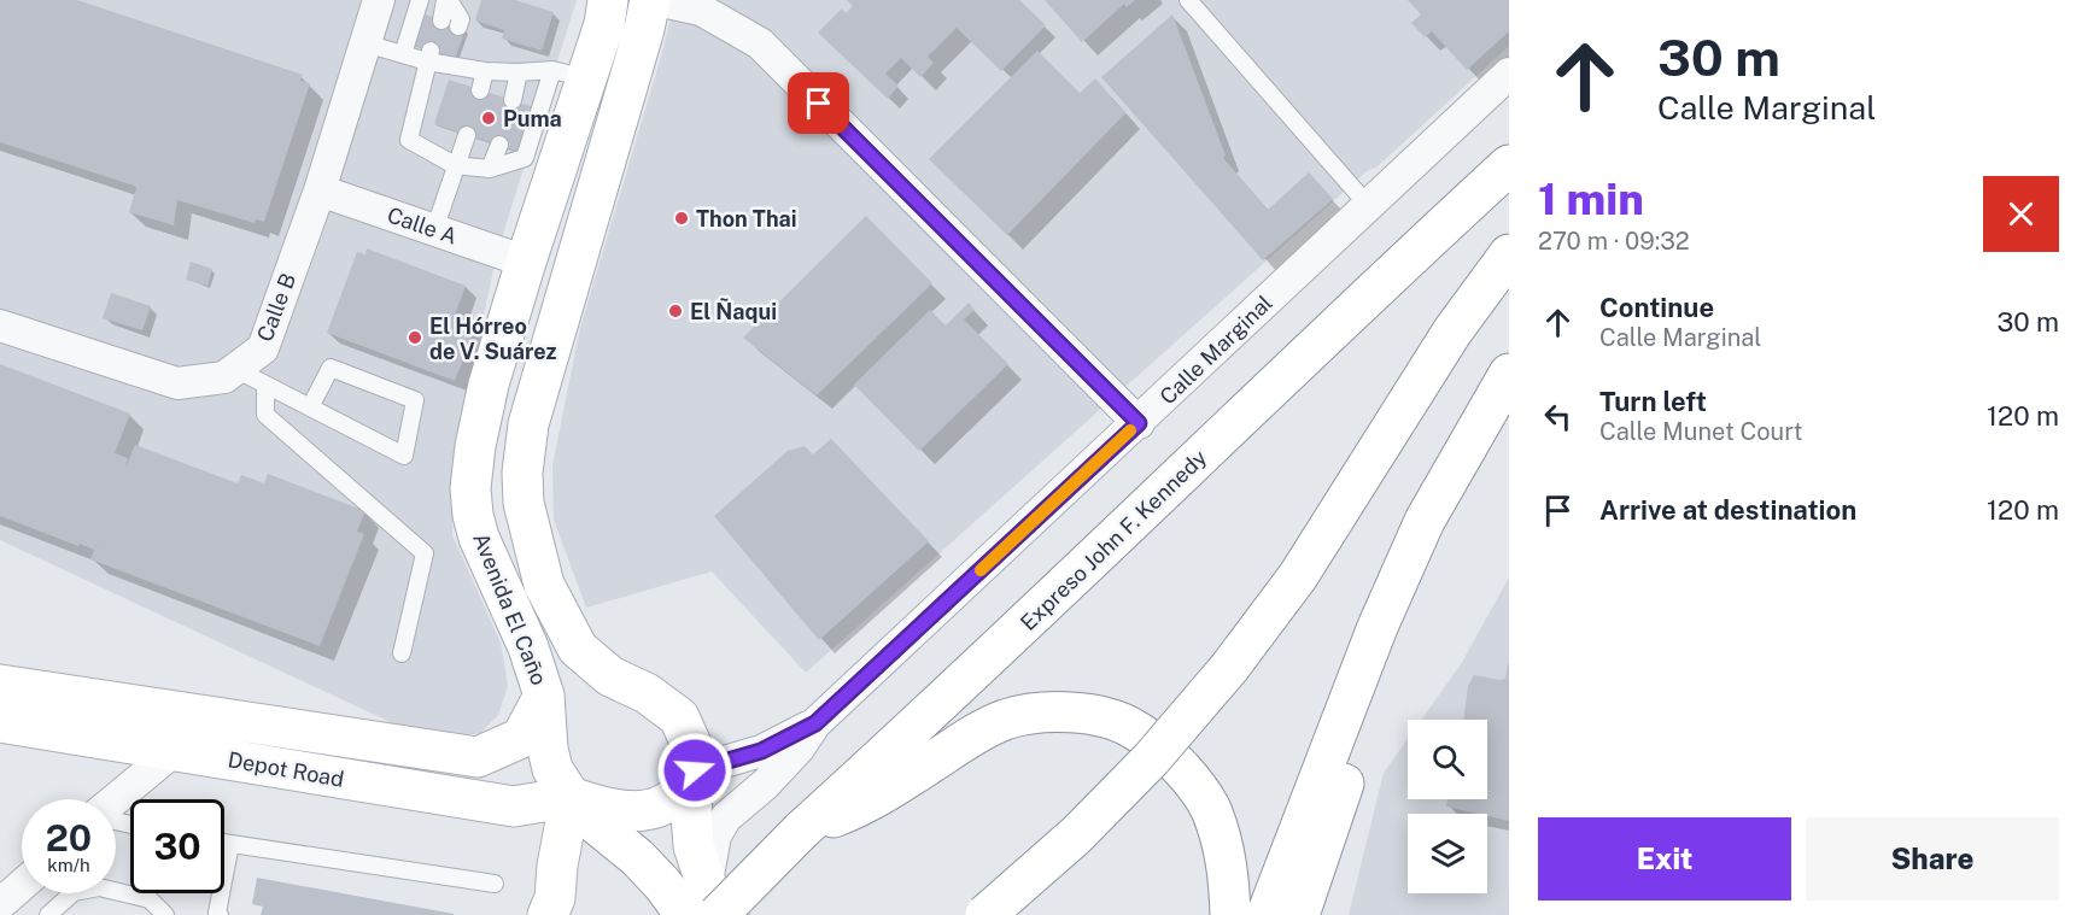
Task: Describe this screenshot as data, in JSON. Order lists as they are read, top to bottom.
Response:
{
  "streets": {
    "main road": ["Expreso John F. Kennedy", "Avenida El Caño", "Depot Road"],
    "street": ["Calle A", "Calle B", "Calle Marginal"]
  },
  "crossings": [
    ["Calle A", "Calle B"],
    ["Calle A", "Avenida El Caño"],
    ["Calle Marginal", "Expreso John F. Kennedy"],
    ["Calle Marginal", "Avenida El Caño"],
    ["Expreso John F. Kennedy", "Avenida El Caño"],
    ["Avenida El Caño", "Depot Road"]
  ],
  "places": [
    "Puma",
    "Thon Thai",
    "El Ñaqui",
    "El Hórreo de V. Suárez"
  ],
  "page": {
    "turn": ["30 m", "Calle Marginal"],
    "heading": ["1 min", "270 m · 09:32"],
    "list": [
      {
        "name": "Continue",
        "note": "Calle Marginal",
        "value": "30 m"
      },
      {
        "name": "Turn left",
        "note": "Calle Munet Court",
        "value": "120 m"
      },
      {
        "name": "Arrive at destination",
        "value": "120 m"
      }
    ],
    "speed": "20 km/h",
    "limit": "30",
    "buttons": ["Exit", "Share"]
  }
}
